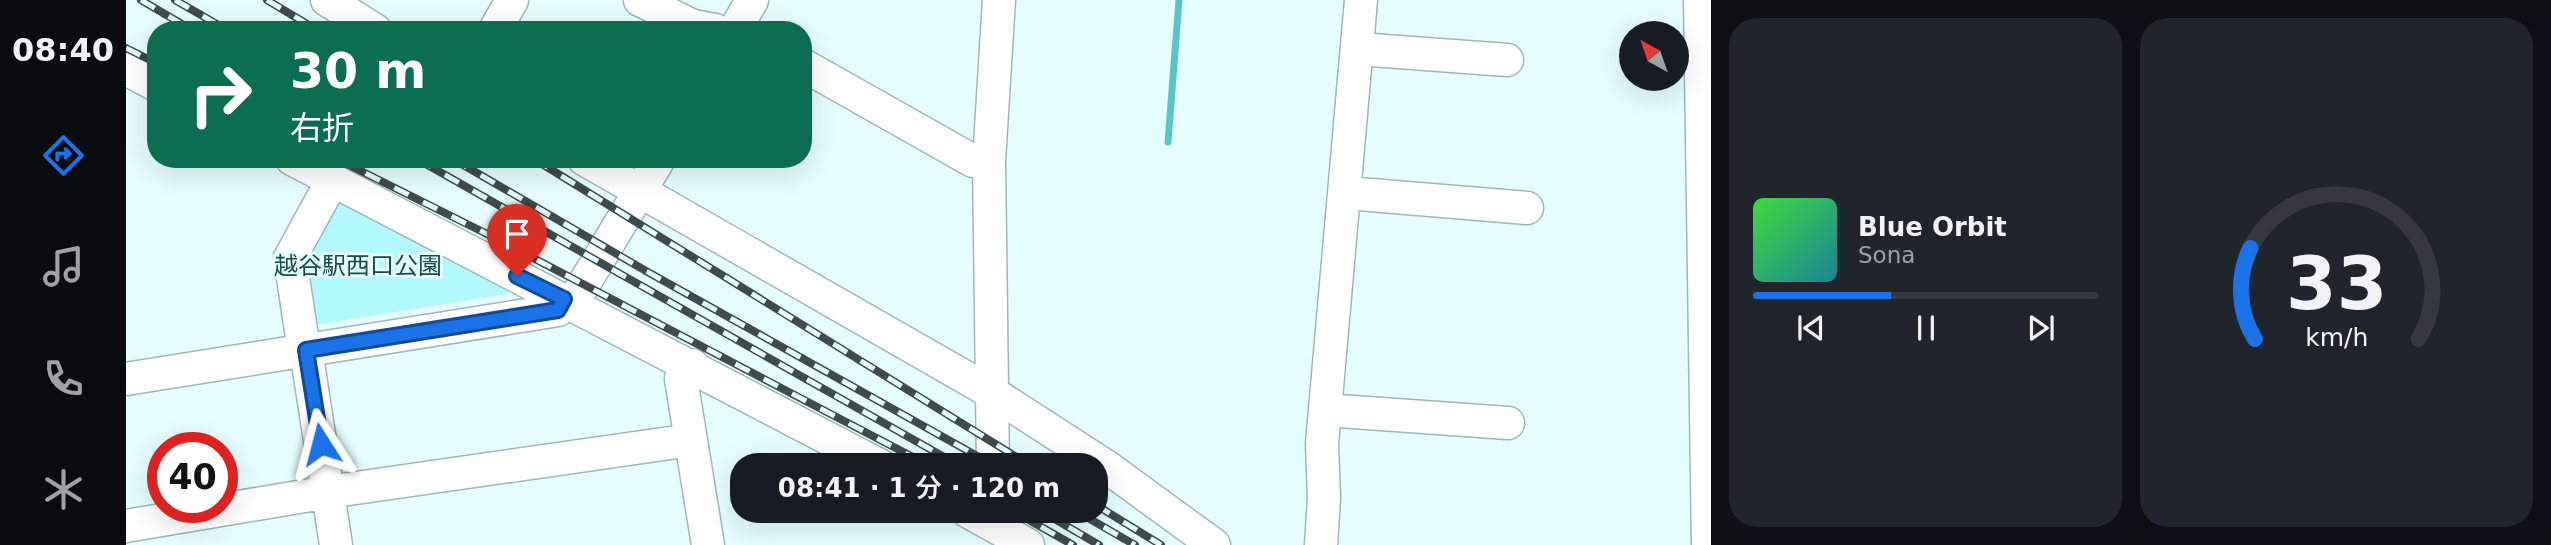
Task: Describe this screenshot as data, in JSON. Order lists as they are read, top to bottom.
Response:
{
  "parks": ["越谷駅西口公園"],
  "north": "top left",
  "page": {
    "tabs": "08:40",
    "turn": ["30 m", "右折"],
    "song": ["Blue Orbit", "Sona"],
    "limit": "40",
    "trip": "08:41 · 1 分 · 120 m",
    "gauge": ["33", "km/h"]
  }
}
